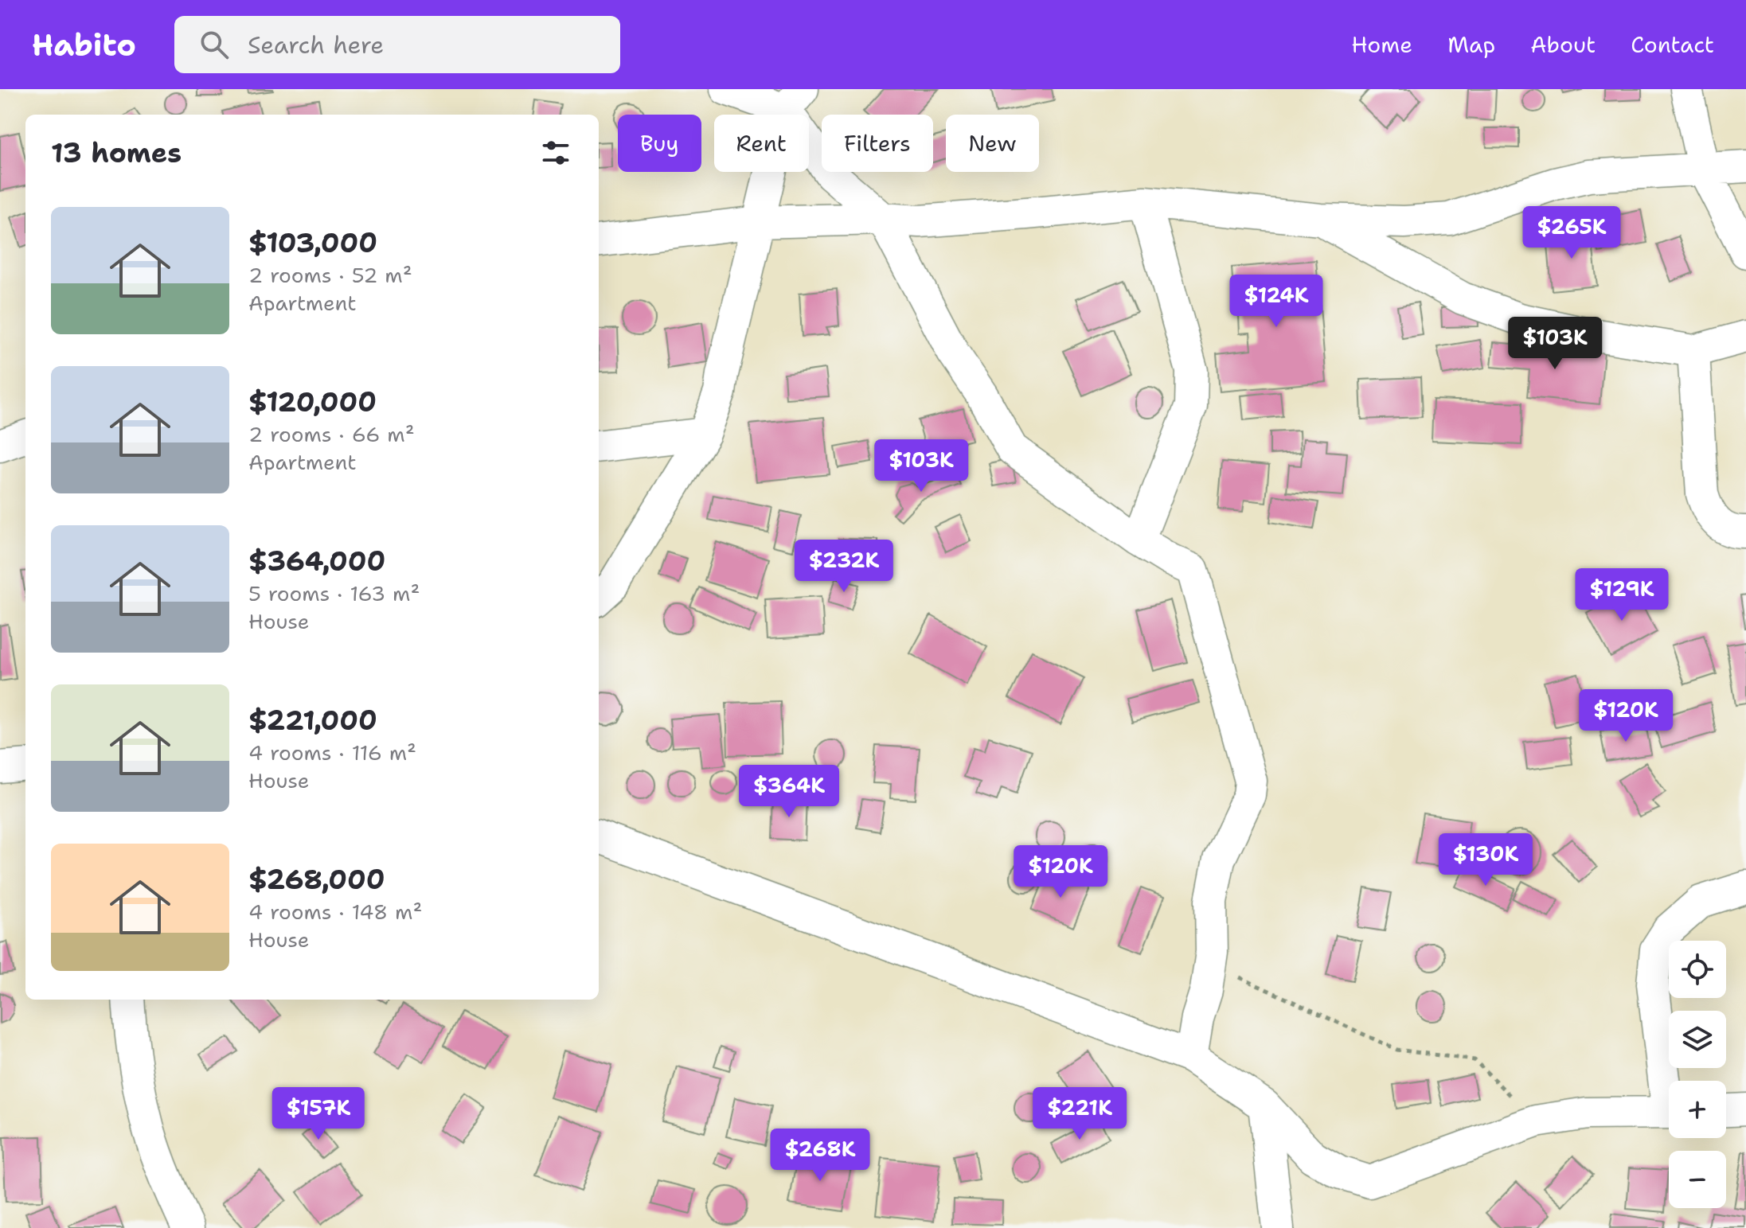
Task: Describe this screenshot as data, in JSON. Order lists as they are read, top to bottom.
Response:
{
  "page": {
    "header": "Habito",
    "search": "Search here",
    "nav": [
      "Home",
      "Map",
      "About",
      "Contact"
    ],
    "chip": [
      "Buy",
      "Rent",
      "Filters",
      "New"
    ],
    "heading": "13 homes",
    "list": [
      {
        "name": "$103,000",
        "note": "2 rooms · 52 m² · Apartment"
      },
      {
        "name": "$120,000",
        "note": "2 rooms · 66 m² · Apartment"
      },
      {
        "name": "$364,000",
        "note": "5 rooms · 163 m² · House"
      },
      {
        "name": "$221,000",
        "note": "4 rooms · 116 m² · House"
      },
      {
        "name": "$268,000",
        "note": "4 rooms · 148 m² · House"
      }
    ],
    "price": [
      "$265K",
      "$124K",
      "$103K",
      "$103K",
      "$232K",
      "$129K",
      "$120K",
      "$364K",
      "$130K",
      "$120K",
      "$157K",
      "$221K",
      "$268K"
    ],
    "map_buttons": ["+", "−"]
  }
}
